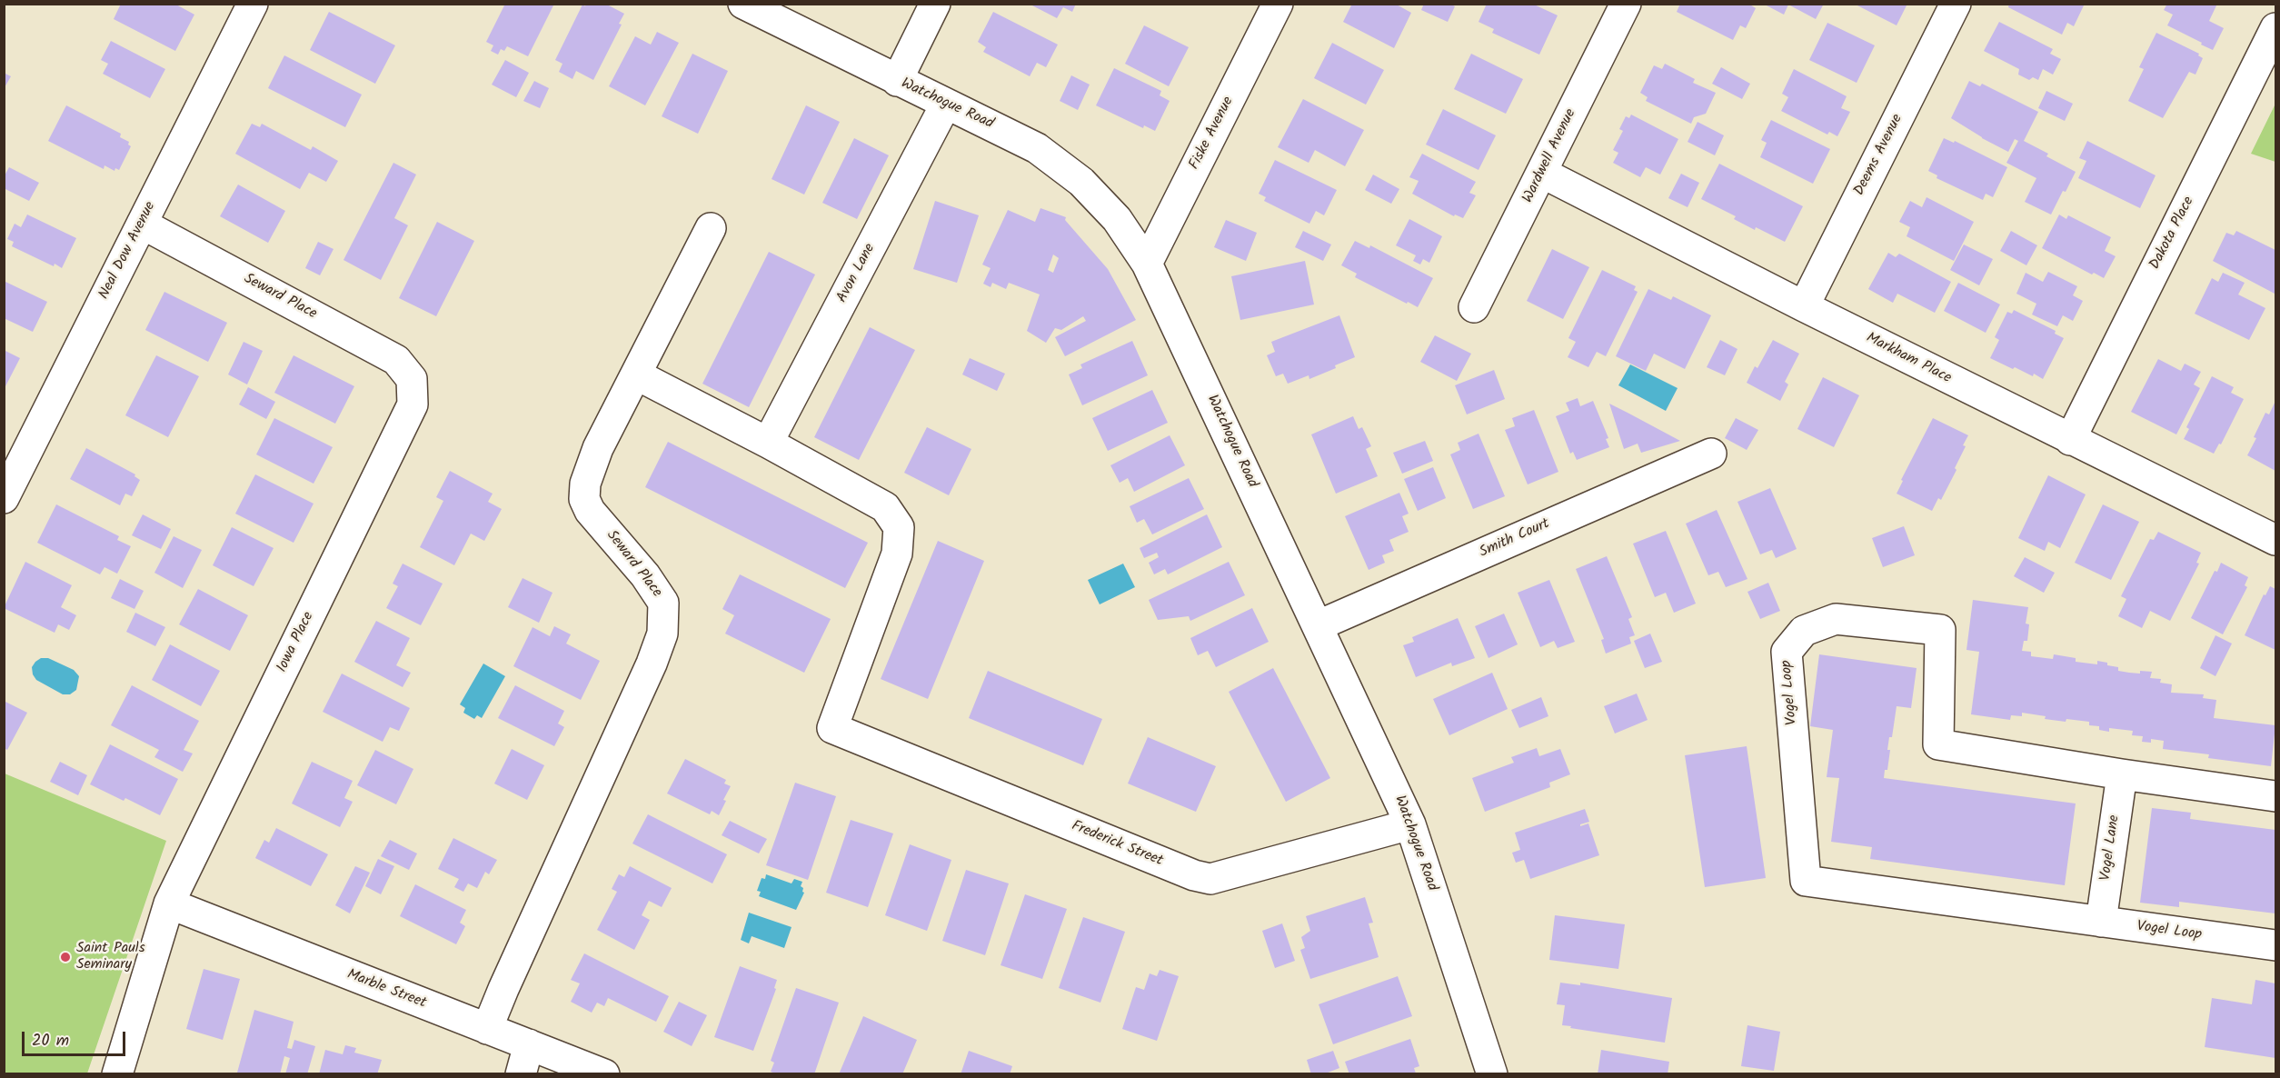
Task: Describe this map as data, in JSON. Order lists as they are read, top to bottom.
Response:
{
  "streets": {
    "street": [
      "Watchogue Road",
      "Fiske Avenue",
      "Deems Avenue",
      "Wardwell Avenue",
      "Dakota Place",
      "Neal Dow Avenue",
      "Avon Lane",
      "Seward Place",
      "Markham Place",
      "Smith Court",
      "Iowa Place",
      "Vogel Loop",
      "Frederick Street",
      "Vogel Lane",
      "Marble Street"
    ]
  },
  "crossings": [
    ["Watchogue Road", "Fiske Avenue"],
    ["Watchogue Road", "Avon Lane"],
    ["Watchogue Road", "Smith Court"],
    ["Watchogue Road", "Frederick Street"],
    ["Deems Avenue", "Markham Place"],
    ["Wardwell Avenue", "Markham Place"],
    ["Dakota Place", "Markham Place"],
    ["Neal Dow Avenue", "Seward Place"],
    ["Avon Lane", "Frederick Street"],
    ["Seward Place", "Iowa Place"],
    ["Seward Place", "Marble Street"],
    ["Iowa Place", "Marble Street"],
    ["Vogel Loop", "Vogel Lane"]
  ],
  "places": ["Saint Pauls Seminary"],
  "scale_bar": "20 m"
}
